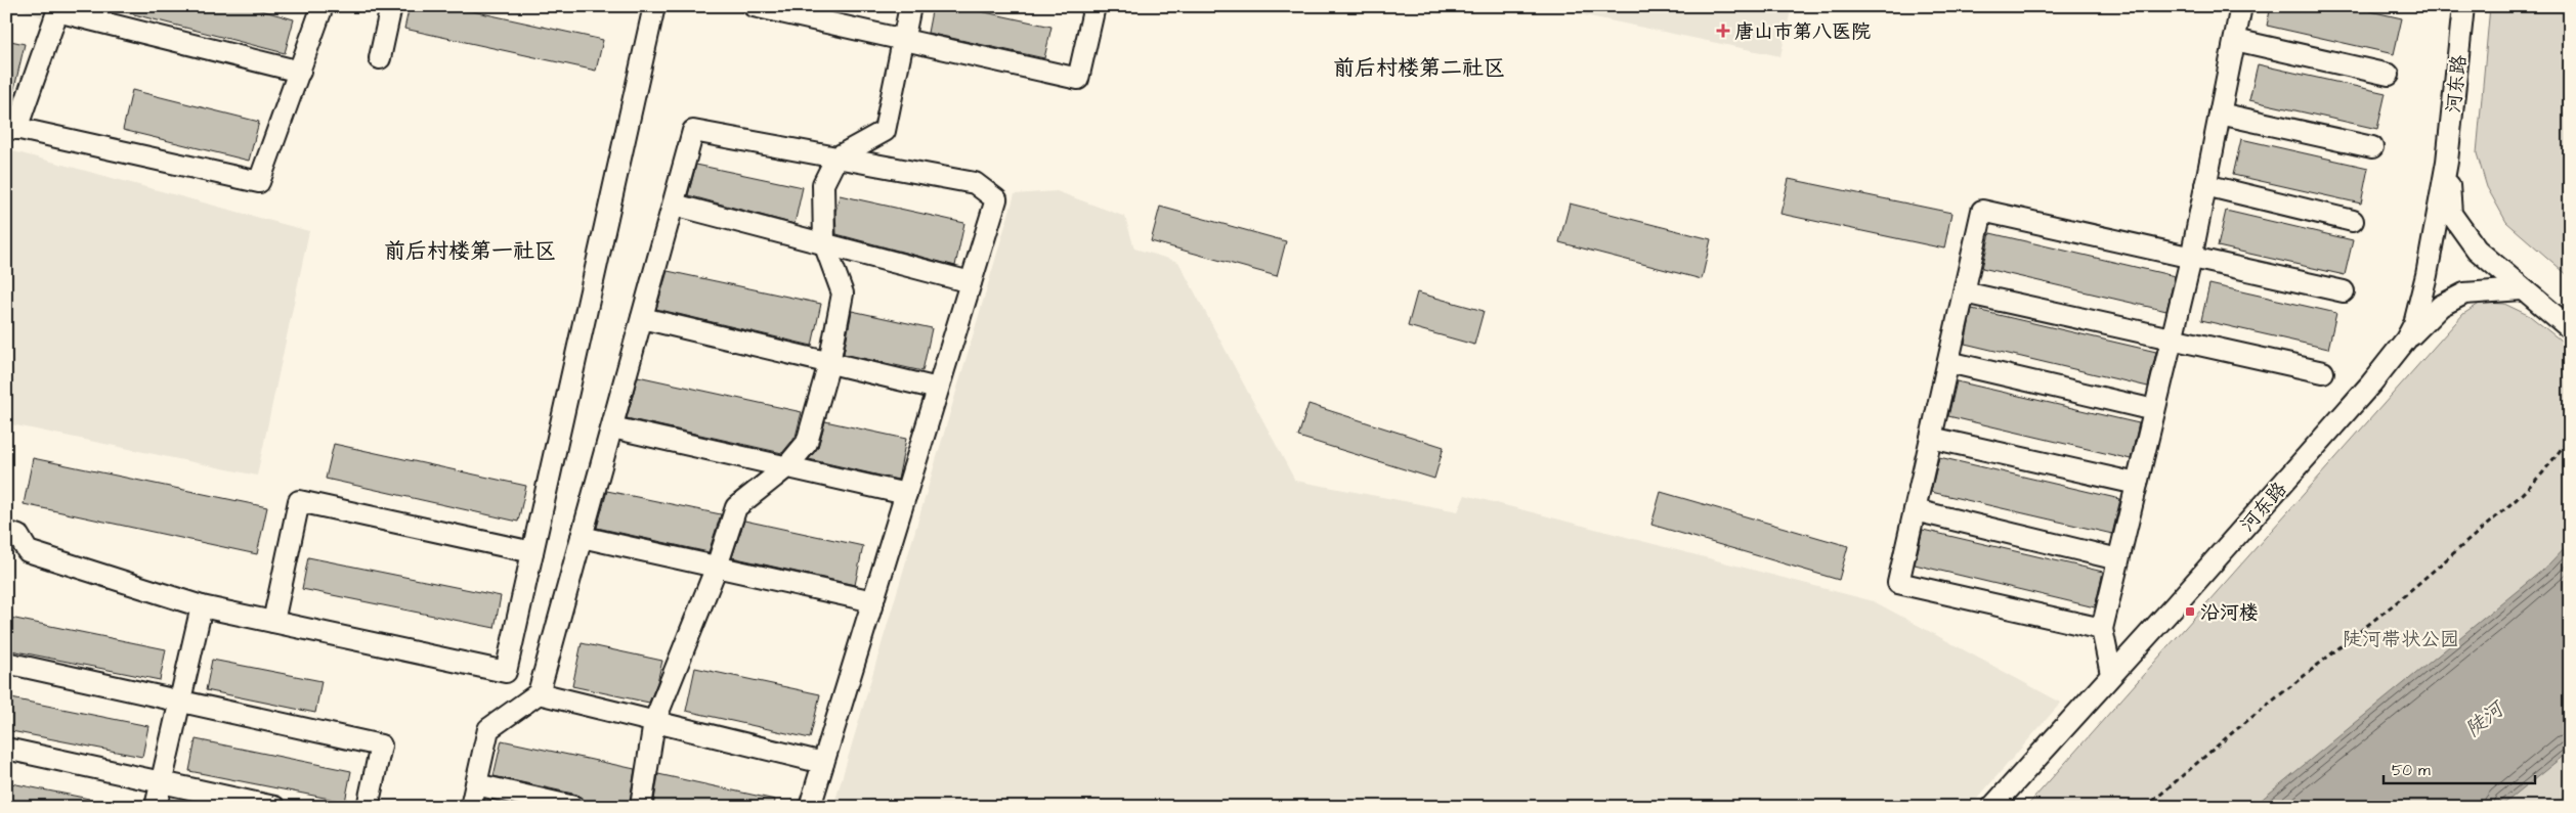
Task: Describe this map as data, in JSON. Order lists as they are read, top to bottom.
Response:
{
  "streets": {
    "street": ["河东路"]
  },
  "districts": ["前后村楼第二社区", "前后村楼第一社区"],
  "water": ["陡河"],
  "parks": ["陡河带状公园"],
  "places": {
    "health": ["唐山市第八医院"],
    "transit": ["沿河楼"]
  },
  "scale_bar": "50 m"
}
